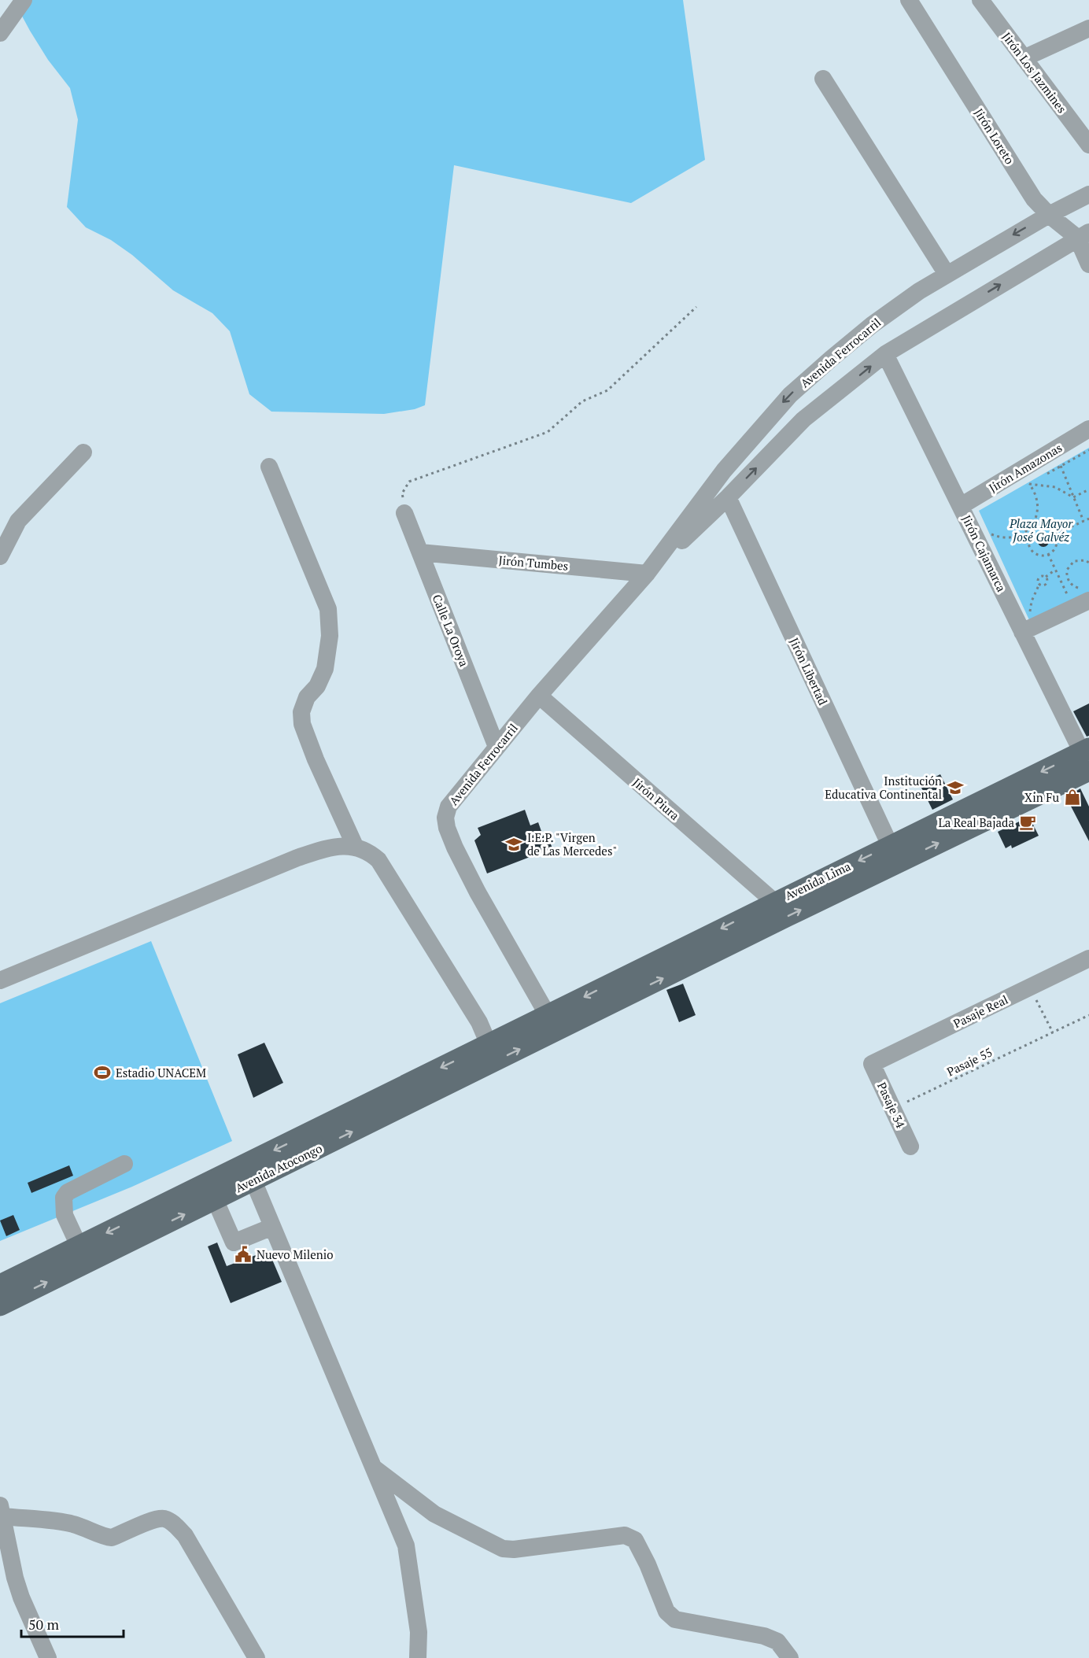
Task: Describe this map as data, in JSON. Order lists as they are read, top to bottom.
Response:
{
  "streets": {
    "main road": ["Avenida Lima", "Avenida Atocongo"],
    "street": [
      "Jirón Los Jazmines",
      "Jirón Loreto",
      "Avenida Ferrocarril",
      "Jirón Amazonas",
      "Jirón Cajamarca",
      "Jirón Tumbes",
      "Calle La Oroya",
      "Jirón Libertad",
      "Jirón Piura",
      "Pasaje Real",
      "Pasaje 34"
    ],
    "path": ["Pasaje 55"]
  },
  "crossings": [
    ["Jirón Loreto", "Avenida Ferrocarril"],
    ["Avenida Ferrocarril", "Jirón Cajamarca"],
    ["Avenida Ferrocarril", "Jirón Tumbes"],
    ["Avenida Ferrocarril", "Calle La Oroya"],
    ["Avenida Ferrocarril", "Jirón Libertad"],
    ["Avenida Ferrocarril", "Jirón Piura"],
    ["Avenida Ferrocarril", "Avenida Lima"],
    ["Avenida Ferrocarril", "Avenida Atocongo"],
    ["Jirón Amazonas", "Jirón Cajamarca"],
    ["Jirón Cajamarca", "Avenida Lima"],
    ["Jirón Tumbes", "Calle La Oroya"],
    ["Jirón Libertad", "Avenida Lima"],
    ["Jirón Piura", "Avenida Lima"],
    ["Avenida Lima", "Avenida Atocongo"],
    ["Pasaje Real", "Pasaje 34"],
    ["Pasaje 55", "Pasaje 34"]
  ],
  "parks": ["Plaza Mayor José Galvéz"],
  "places": {
    "school or university": ["Institución Educativa Continental", "I.E.P. \"Virgen de Las Mercedes\""],
    "shop": ["Xin Fu"],
    "cafe": ["La Real Bajada"],
    "sports": ["Estadio UNACEM"],
    "public building": ["Nuevo Milenio"]
  },
  "scale_bar": "50 m"
}
